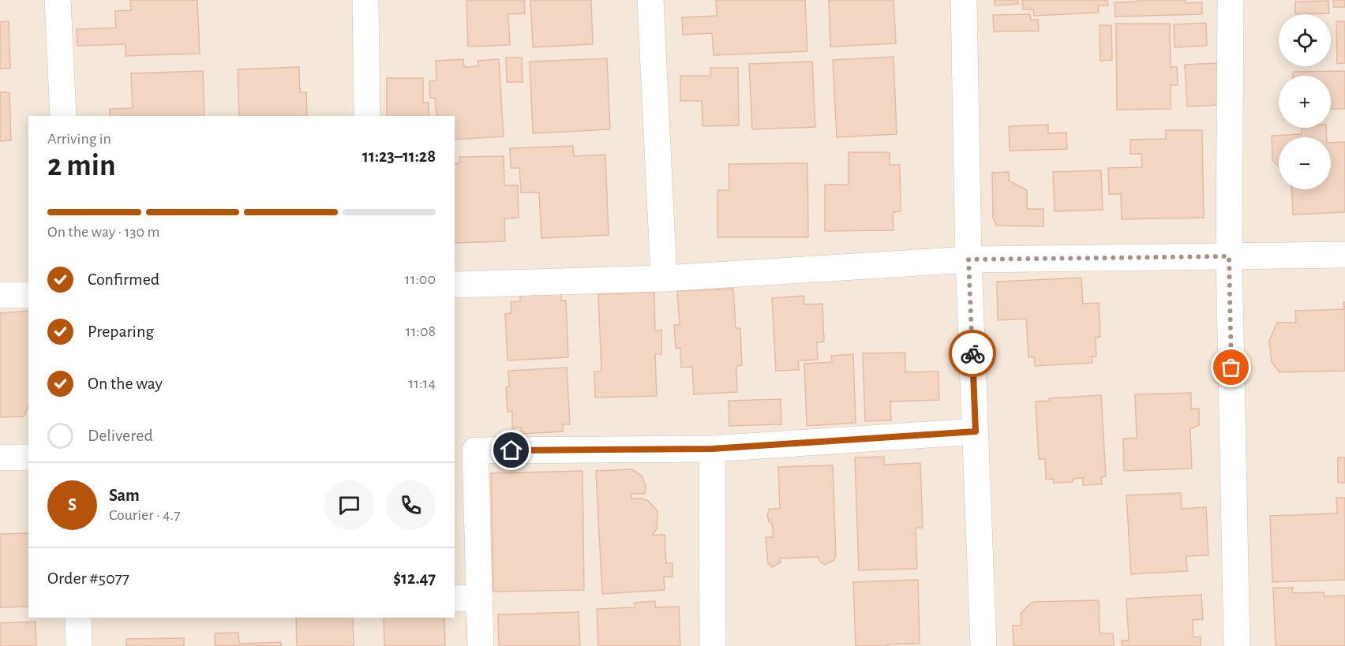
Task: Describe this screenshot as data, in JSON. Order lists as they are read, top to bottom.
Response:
{
  "page": {
    "map_buttons": ["+", "−"],
    "heading": ["2 min", "Arriving in", "11:23–11:28"],
    "panel": [
      "Sam",
      "Courier · 4.7",
      "Order #5077",
      "$12.47"
    ],
    "bar": "On the way · 130 m",
    "list": [
      ["Confirmed", "11:00"],
      ["Preparing", "11:08"],
      ["On the way", "11:14"],
      "Delivered"
    ],
    "round": "S"
  }
}
